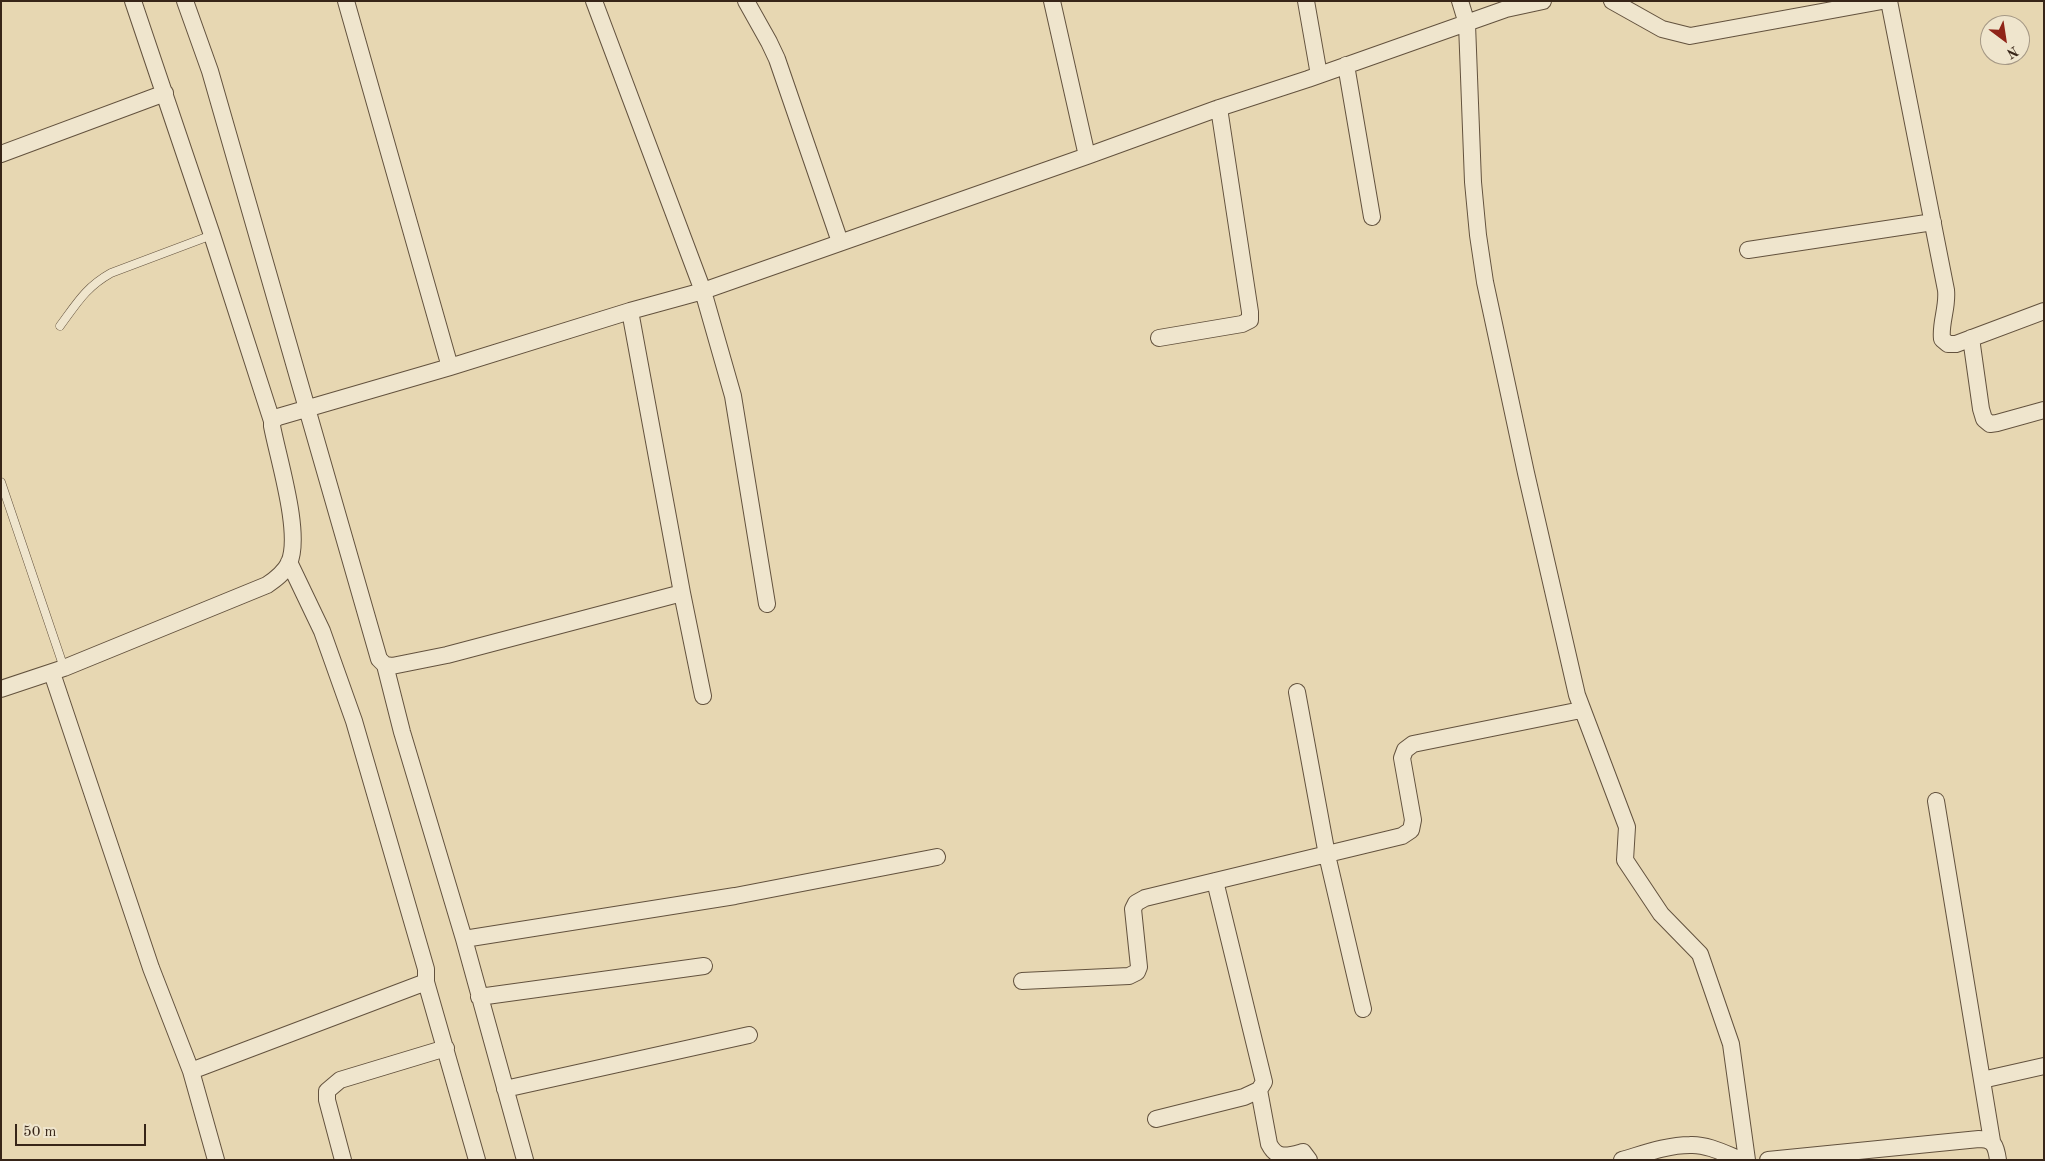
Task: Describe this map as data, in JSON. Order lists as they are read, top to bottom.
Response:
{
  "scale_bar": "50 m",
  "north": "bottom right"
}
